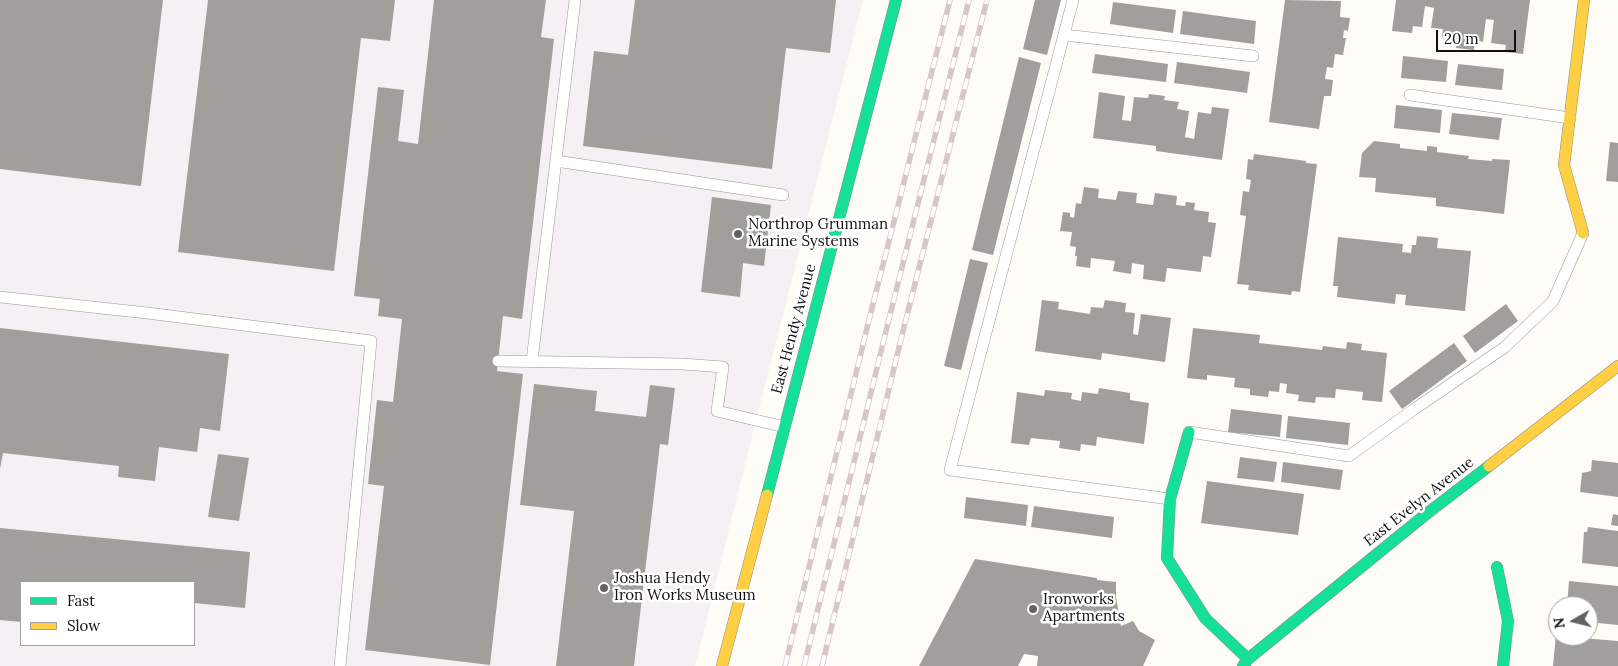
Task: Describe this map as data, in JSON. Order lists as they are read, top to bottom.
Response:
{
  "streets": {
    "street": ["East Hendy Avenue", "East Evelyn Avenue"]
  },
  "places": ["Northrop Grumman Marine Systems", "Joshua Hendy Iron Works Museum", "Ironworks Apartments"],
  "legend": ["Fast", "Slow"],
  "scale_bar": "20 m",
  "north": "left"
}
